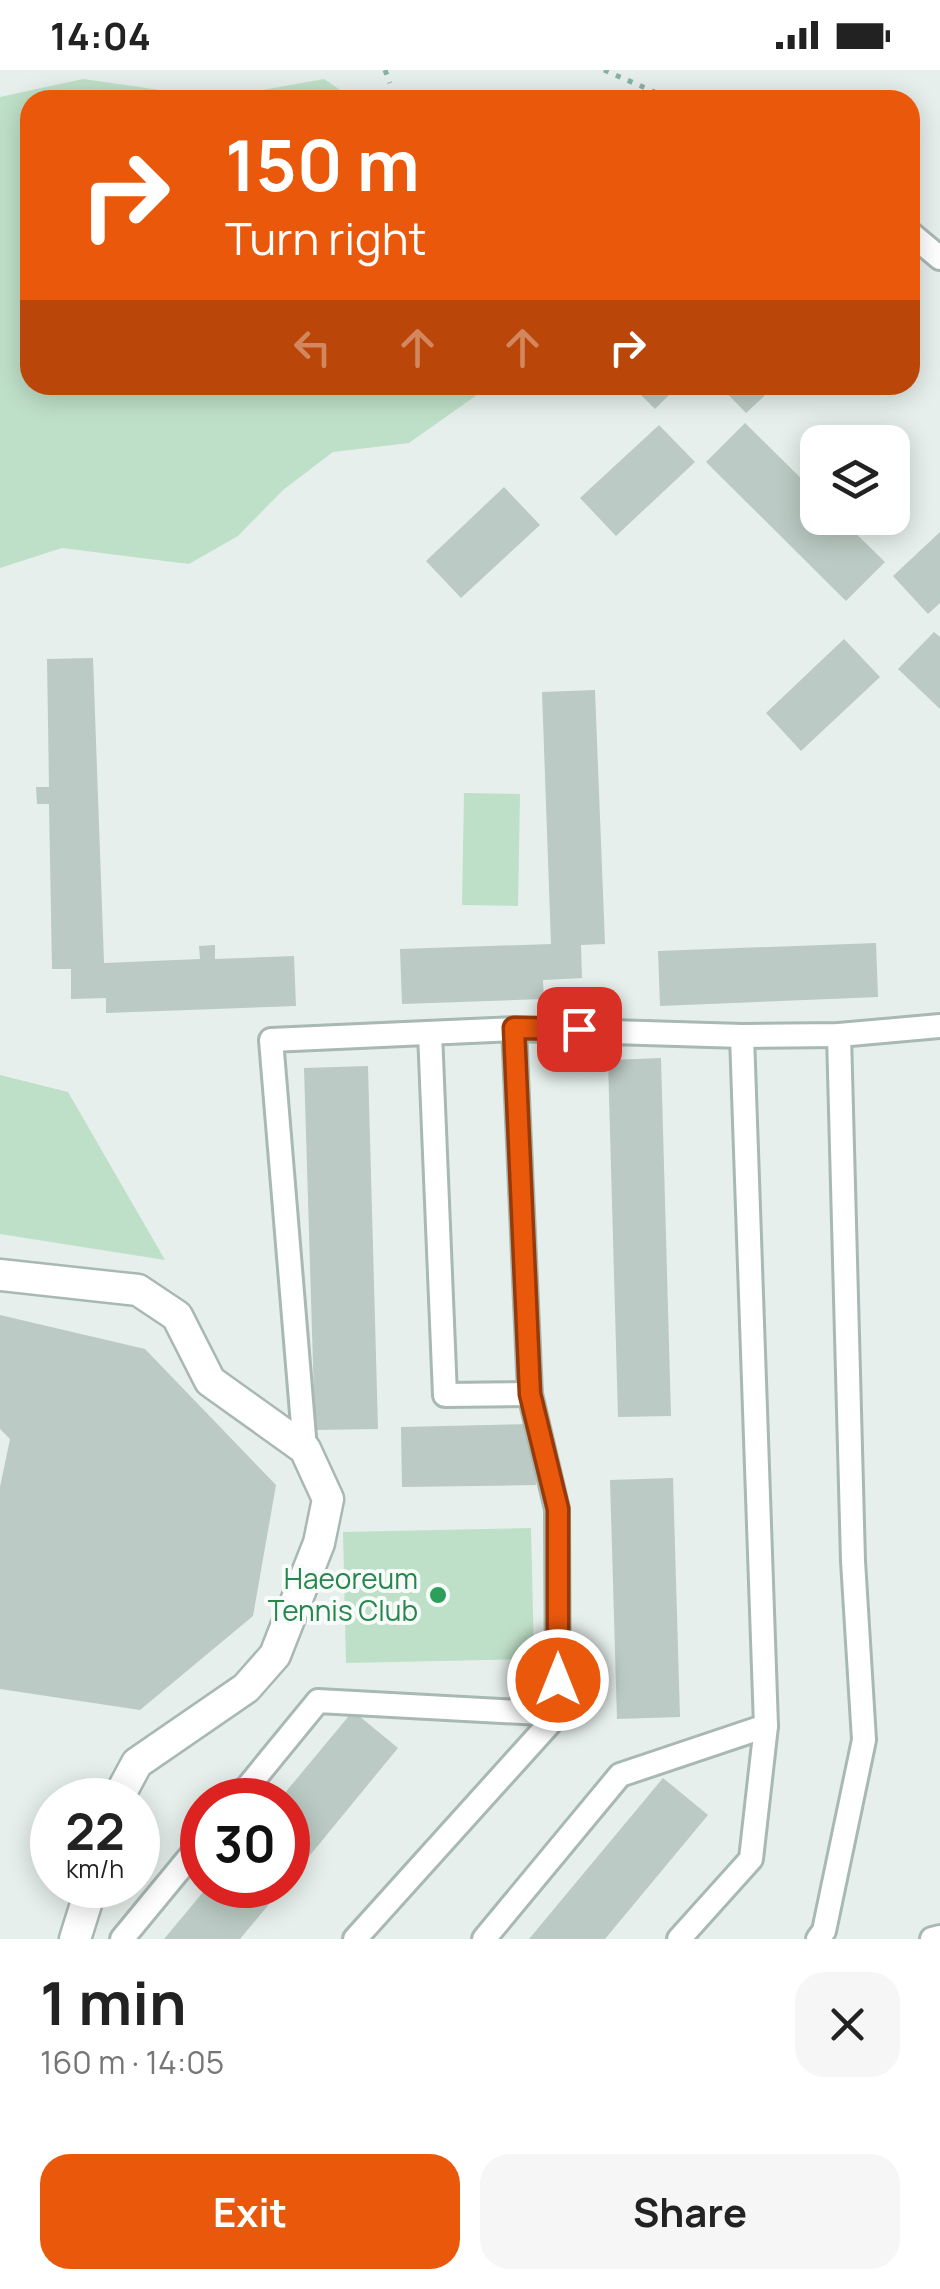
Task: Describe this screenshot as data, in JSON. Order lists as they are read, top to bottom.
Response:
{
  "places": ["Haeoreum Tennis Club"],
  "page": {
    "status": "14:04",
    "turn": ["150 m", "Turn right"],
    "speed": "22 km/h",
    "limit": "30",
    "heading": ["1 min", "160 m · 14:05"],
    "buttons": ["Exit", "Share"]
  }
}
